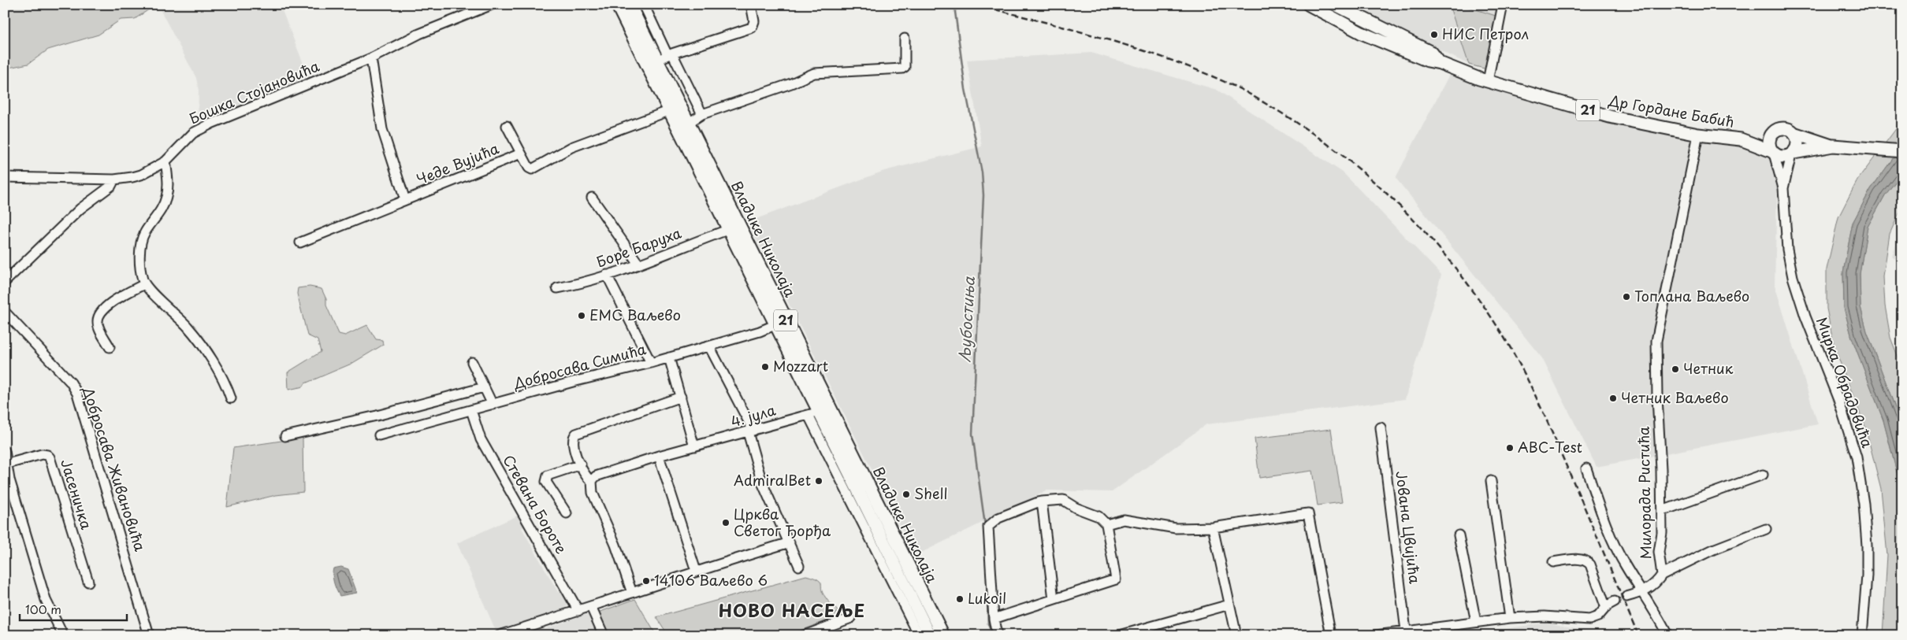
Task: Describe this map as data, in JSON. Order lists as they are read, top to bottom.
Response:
{
  "streets": {
    "main road": ["21", "Др Гордане Бабић", "Владике Николаја"],
    "street": [
      "Бошка Стојановића",
      "Чеде Вујића",
      "Боре Баруха",
      "Добросава Симића",
      "Мирка Обрадовића",
      "4. јула",
      "Добросава Живановића",
      "Милорада Ристића",
      "Јасеничка",
      "Стевана Бороте",
      "Јована Цвијића"
    ]
  },
  "crossings": [
    ["Бошка Стојановића", "Чеде Вујића"],
    ["21", "Др Гордане Бабић"],
    ["21", "Мирка Обрадовића"],
    ["Др Гордане Бабић", "Мирка Обрадовића"],
    ["Др Гордане Бабић", "Милорада Ристића"],
    ["Владике Николаја", "Боре Баруха"],
    ["Владике Николаја", "Добросава Симића"],
    ["Владике Николаја", "4. јула"],
    ["Добросава Симића", "Стевана Бороте"]
  ],
  "districts": ["НОВО НАСЕЉЕ"],
  "water": ["Љубостиња"],
  "places": [
    "НИС Петрол",
    "Топлана Ваљево",
    "ЕМС Ваљево",
    "Mozzart",
    "Четник",
    "Четник Ваљево",
    "ABC-Test",
    "AdmiralBet",
    "Shell",
    "Црква Светог Ђорђа",
    "14106 Ваљево 6",
    "Lukoil"
  ],
  "scale_bar": "100 m"
}
